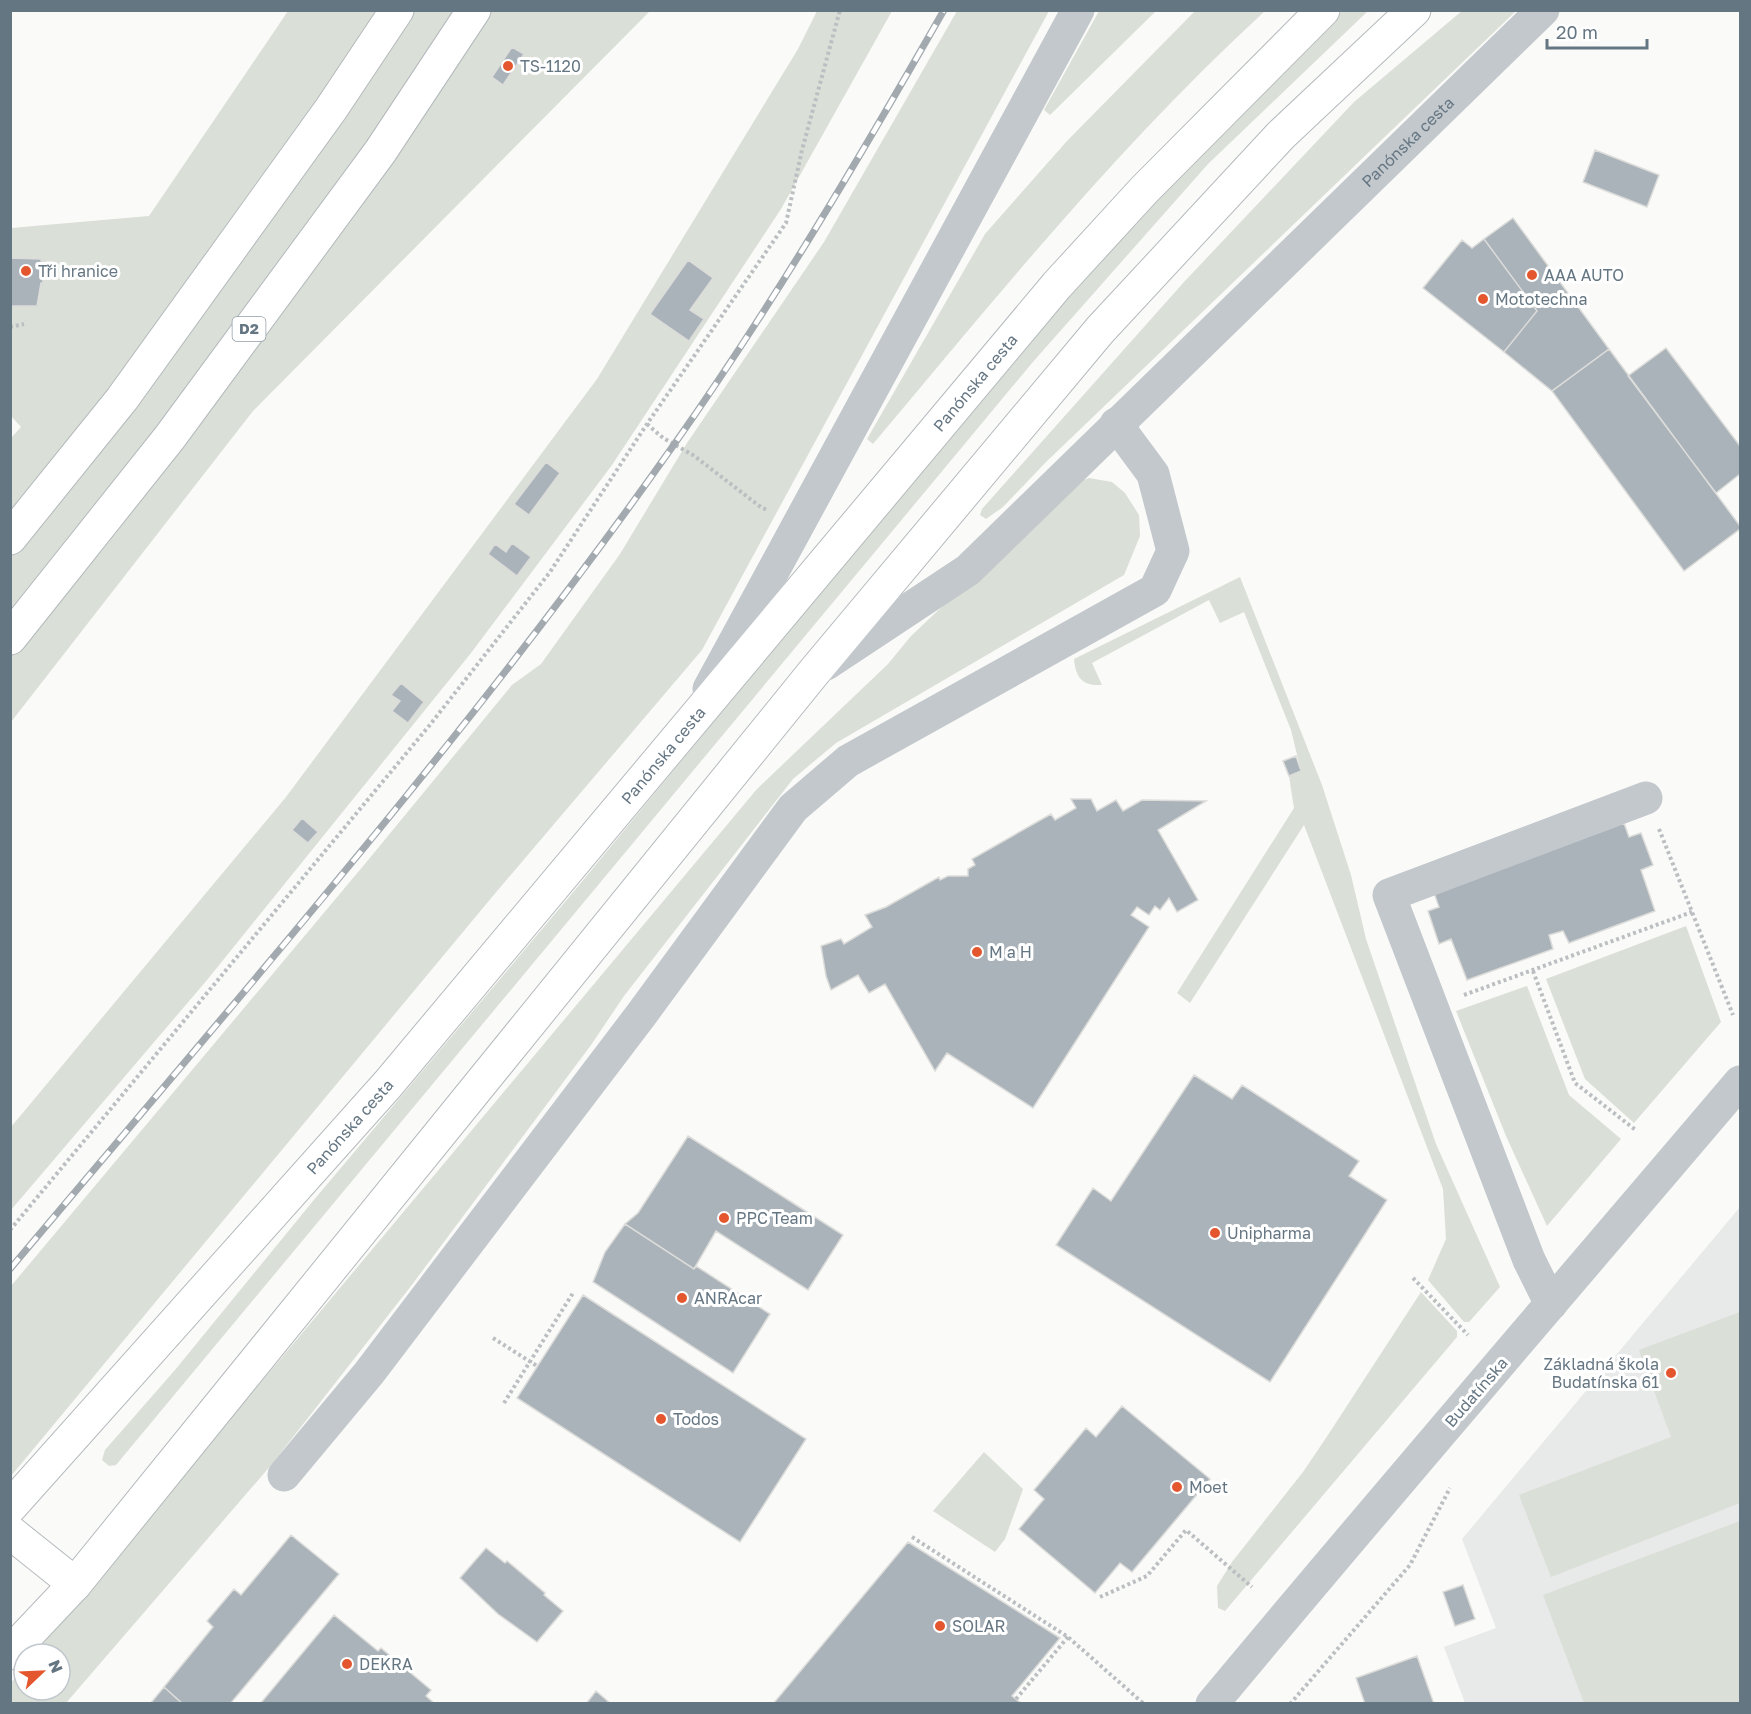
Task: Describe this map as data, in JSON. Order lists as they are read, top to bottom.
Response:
{
  "streets": {
    "main road": ["Panónska cesta", "D2"],
    "street": ["Budatínska"]
  },
  "places": [
    "TS-1120",
    "Tři hranice",
    "AAA AUTO",
    "Mototechna",
    "M a H",
    "PPC Team",
    "Unipharma",
    "ANRAcar",
    "Základná škola Budatínska 61",
    "Todos",
    "Moet",
    "SOLAR",
    "DEKRA"
  ],
  "scale_bar": "20 m",
  "north": "top right"
}
